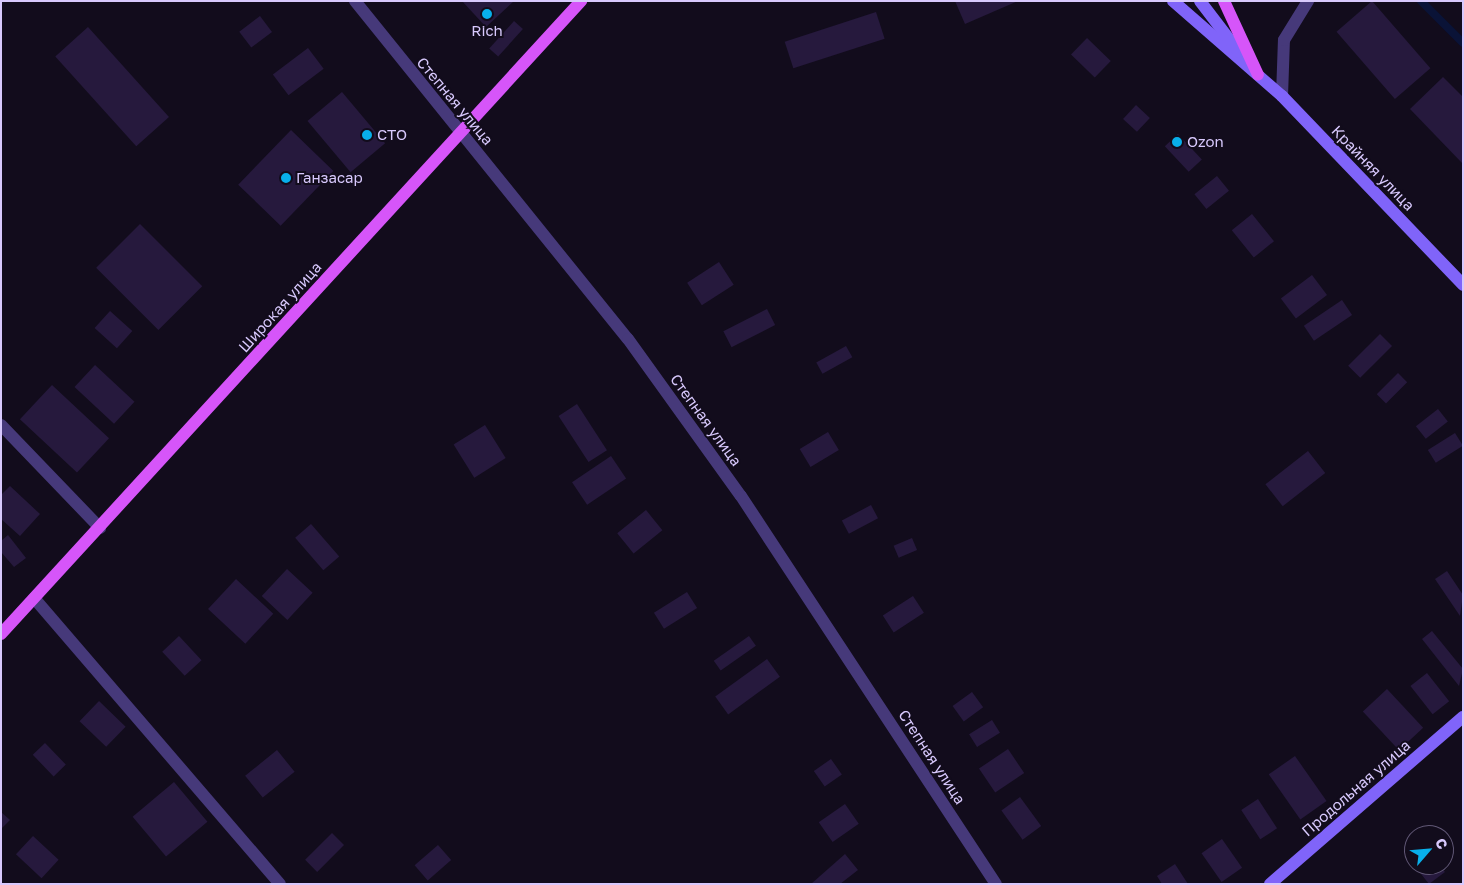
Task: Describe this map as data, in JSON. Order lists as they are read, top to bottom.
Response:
{
  "streets": {
    "main road": ["Широкая улица"],
    "street": ["Степная улица", "Крайняя улица", "Продольная улица"]
  },
  "crossings": [
    ["Степная улица", "Широкая улица"]
  ],
  "places": [
    "Rich",
    "СТО",
    "Ozon",
    "Ганзасар"
  ],
  "north": "top right"
}
